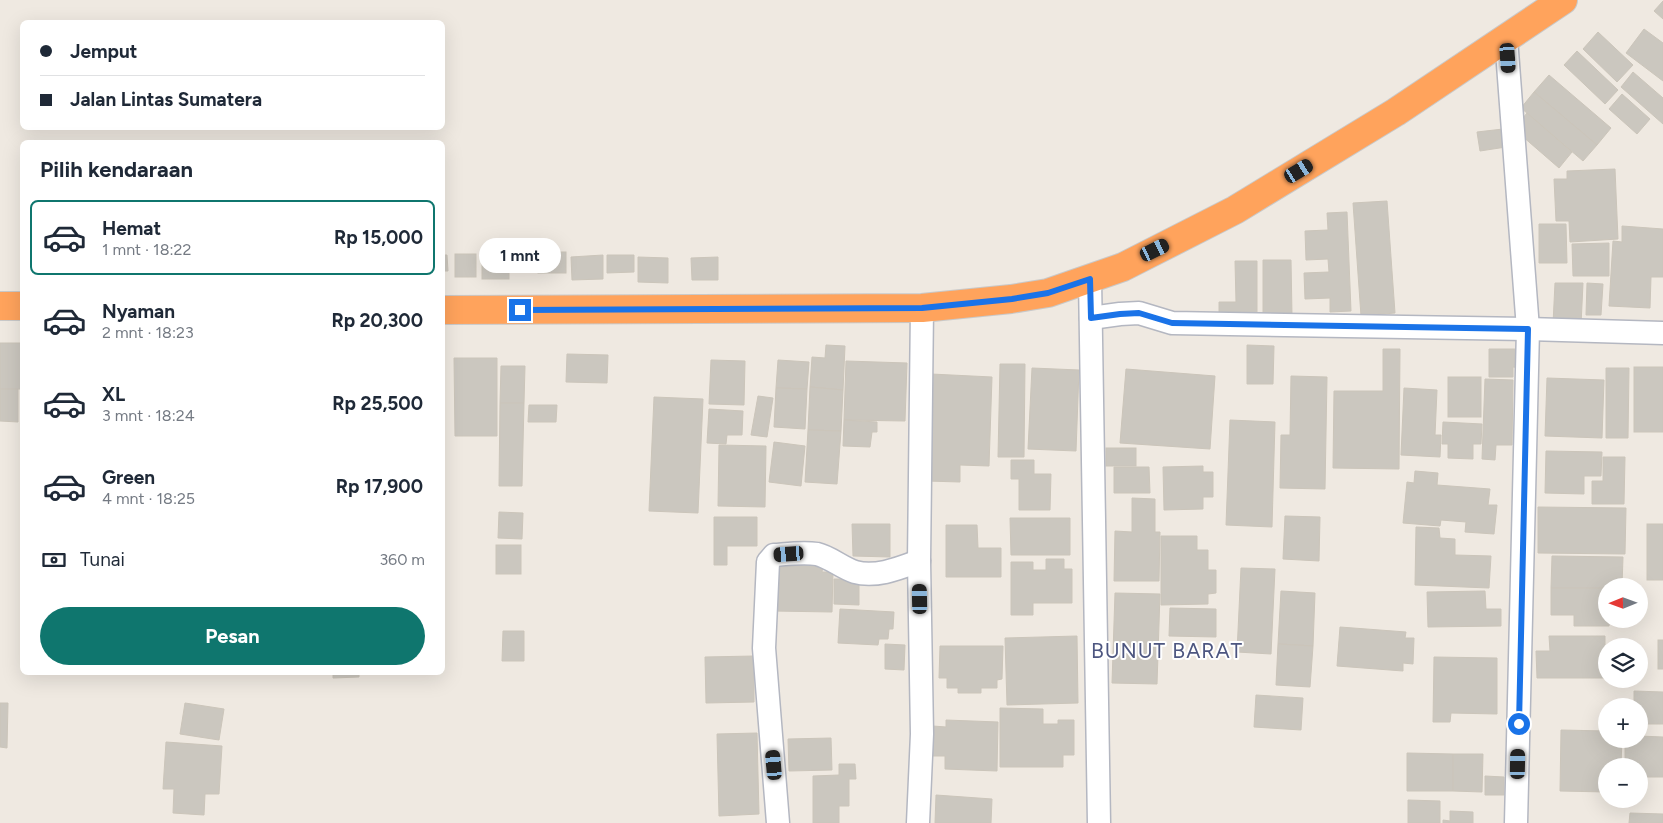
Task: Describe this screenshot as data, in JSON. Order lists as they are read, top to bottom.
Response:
{
  "districts": ["BUNUT BARAT"],
  "north": "left",
  "page": {
    "banner": ["Jemput", "Jalan Lintas Sumatera"],
    "heading": "Pilih kendaraan",
    "list": [
      {
        "name": "Hemat",
        "note": "1 mnt · 18:22",
        "value": "Rp 15,000"
      },
      {
        "name": "Nyaman",
        "note": "2 mnt · 18:23",
        "value": "Rp 20,300"
      },
      {
        "name": "XL",
        "note": "3 mnt · 18:24",
        "value": "Rp 25,500"
      },
      {
        "name": "Green",
        "note": "4 mnt · 18:25",
        "value": "Rp 17,900"
      }
    ],
    "bubble": "1 mnt",
    "pay": ["Tunai", "360 m"],
    "map_buttons": ["+", "−"],
    "buttons": "Pesan"
  }
}
